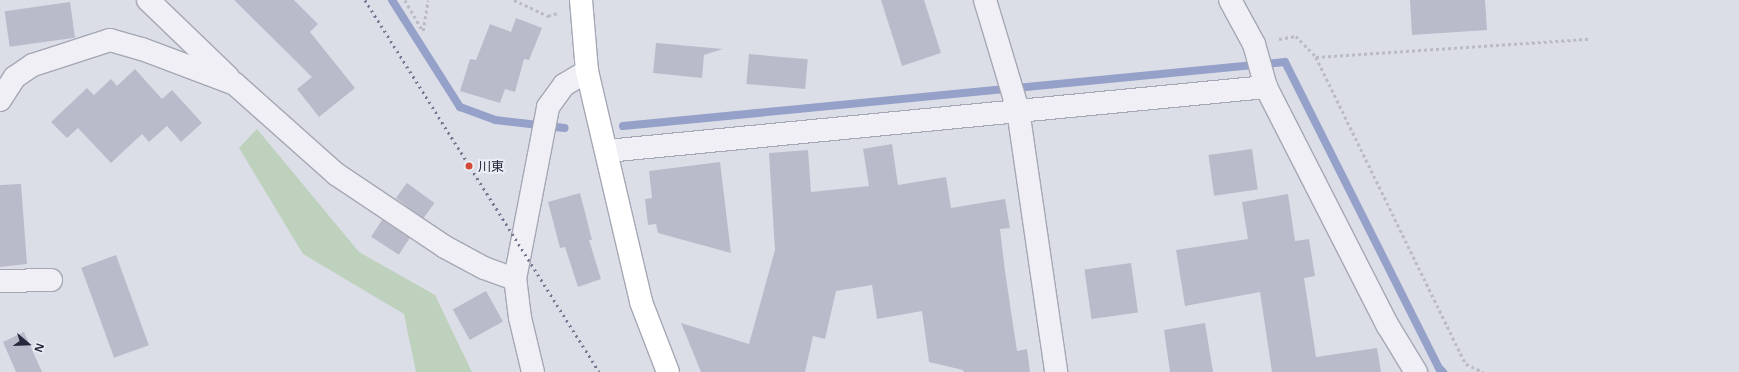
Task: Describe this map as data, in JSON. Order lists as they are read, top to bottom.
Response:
{
  "places": ["川東"],
  "north": "right"
}
